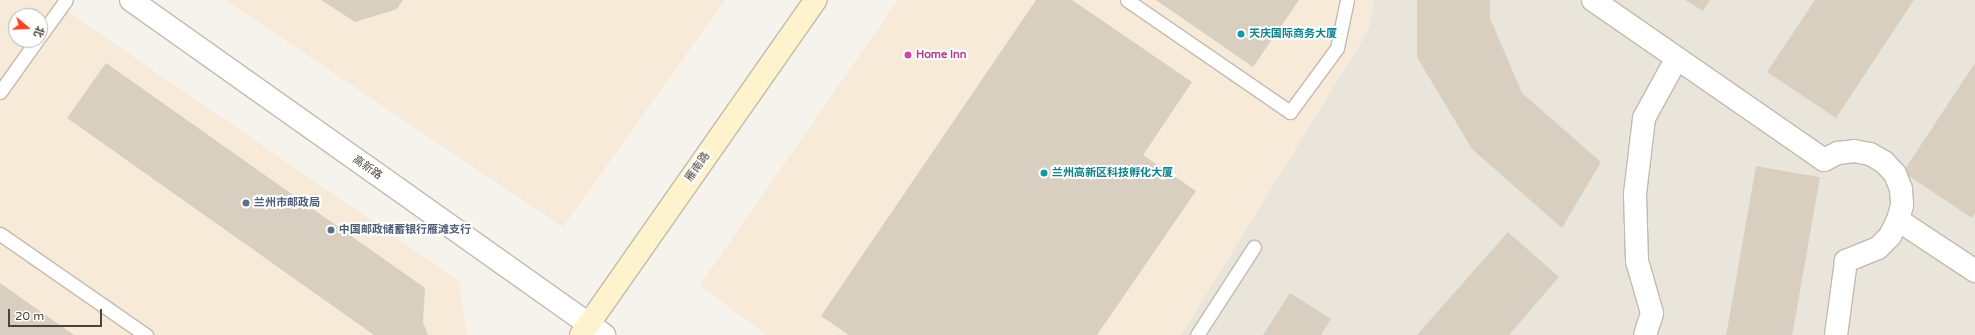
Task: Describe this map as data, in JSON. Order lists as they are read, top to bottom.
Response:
{
  "streets": {
    "main road": ["雁南路"],
    "street": ["高新路"]
  },
  "crossings": [
    ["雁南路", "高新路"]
  ],
  "places": [
    "天庆国际商务大厦",
    "Home Inn",
    "兰州高新区科技孵化大厦",
    "兰州市邮政局",
    "中国邮政储蓄银行雁滩支行"
  ],
  "scale_bar": "20 m",
  "north": "right"
}
